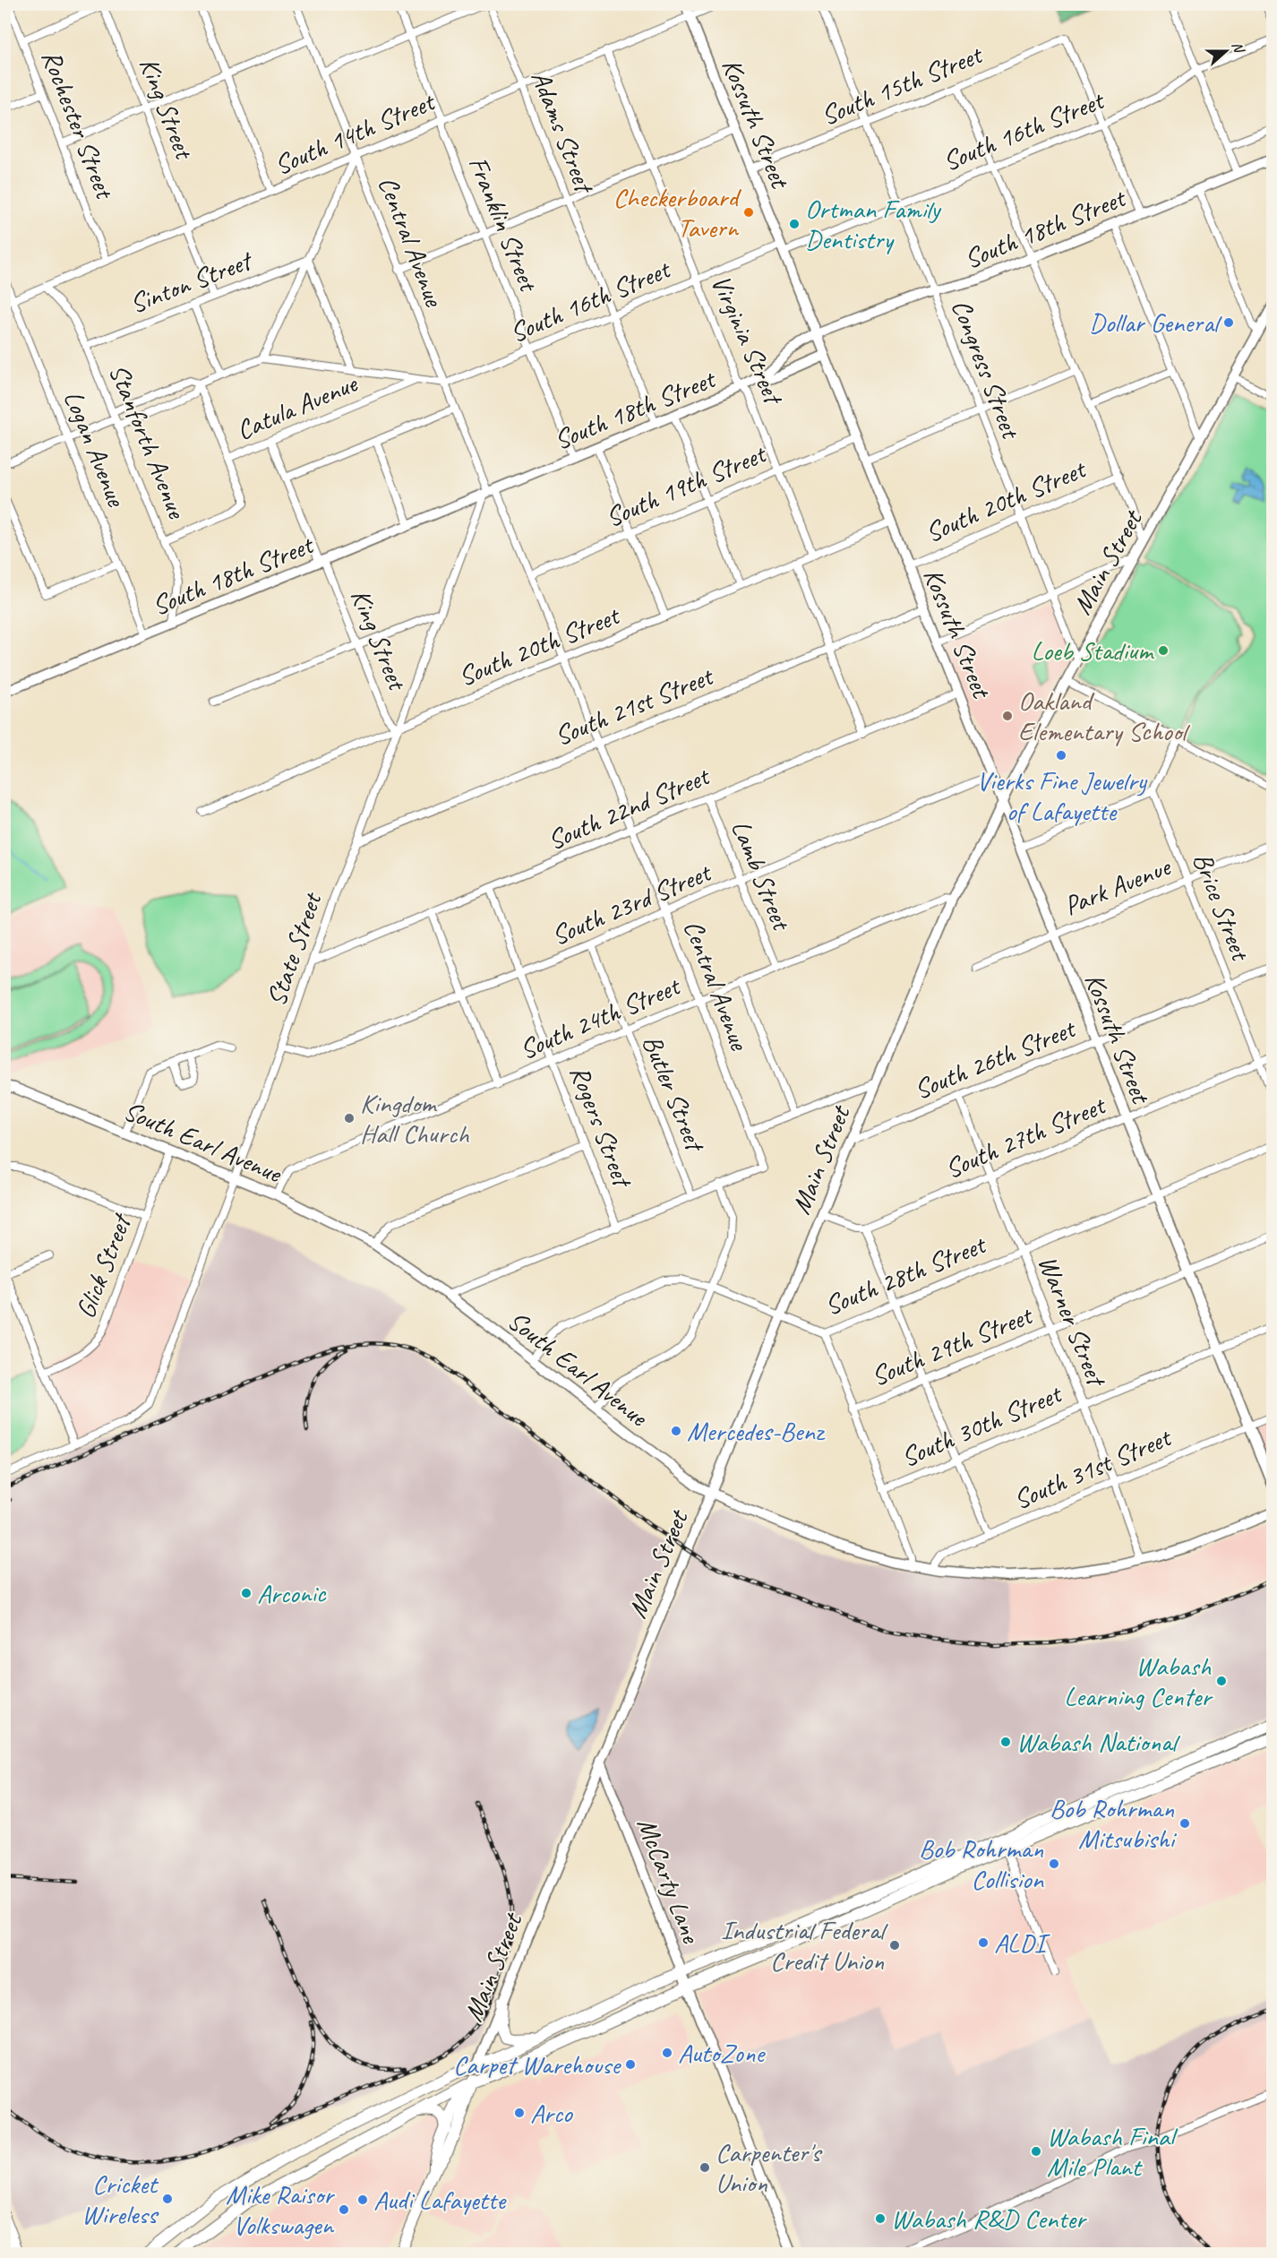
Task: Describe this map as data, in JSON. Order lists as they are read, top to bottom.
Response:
{
  "streets": {
    "main road": [
      "Kossuth Street",
      "South 18th Street",
      "Main Street",
      "South Earl Avenue",
      "McCarty Lane"
    ],
    "street": [
      "South 15th Street",
      "King Street",
      "Rochester Street",
      "Adams Street",
      "South 16th Street",
      "South 14th Street",
      "Franklin Street",
      "Central Avenue",
      "Sinton Street",
      "Virginia Street",
      "Congress Street",
      "Catula Avenue",
      "Stanforth Avenue",
      "Logan Avenue",
      "South 19th Street",
      "South 20th Street",
      "South 21st Street",
      "South 22nd Street",
      "Lamb Street",
      "Park Avenue",
      "South 23rd Street",
      "Brice Street",
      "State Street",
      "South 24th Street",
      "South 26th Street",
      "Butler Street",
      "Rogers Street",
      "South 27th Street",
      "Glick Street",
      "South 28th Street",
      "Warner Street",
      "South 29th Street",
      "South 30th Street",
      "South 31st Street"
    ]
  },
  "crossings": [
    ["South 15th Street", "Kossuth Street"],
    ["South 15th Street", "South 16th Street"],
    ["South 15th Street", "Congress Street"],
    ["King Street", "South 14th Street"],
    ["King Street", "South 18th Street"],
    ["King Street", "Sinton Street"],
    ["King Street", "Catula Avenue"],
    ["King Street", "South 20th Street"],
    ["King Street", "State Street"],
    ["Kossuth Street", "South 16th Street"],
    ["Kossuth Street", "South 14th Street"],
    ["Kossuth Street", "South 18th Street"],
    ["Kossuth Street", "South 19th Street"],
    ["Kossuth Street", "South 20th Street"],
    ["Kossuth Street", "Main Street"],
    ["Kossuth Street", "South 21st Street"],
    ["Kossuth Street", "South 22nd Street"],
    ["Kossuth Street", "Park Avenue"],
    ["Kossuth Street", "South 23rd Street"],
    ["Kossuth Street", "South 26th Street"],
    ["Kossuth Street", "South 27th Street"],
    ["Kossuth Street", "South 28th Street"],
    ["Kossuth Street", "South 29th Street"],
    ["Kossuth Street", "South 30th Street"],
    ["Kossuth Street", "South 31st Street"],
    ["Rochester Street", "South 14th Street"],
    ["Adams Street", "South 16th Street"],
    ["Adams Street", "South 14th Street"],
    ["Adams Street", "South 18th Street"],
    ["South 16th Street", "Franklin Street"],
    ["South 16th Street", "Central Avenue"],
    ["South 16th Street", "Virginia Street"],
    ["South 16th Street", "Congress Street"],
    ["South 14th Street", "Franklin Street"],
    ["South 14th Street", "Central Avenue"],
    ["South 14th Street", "Virginia Street"],
    ["South 14th Street", "Stanforth Avenue"],
    ["South 14th Street", "Logan Avenue"],
    ["Franklin Street", "South 18th Street"],
    ["South 18th Street", "Central Avenue"],
    ["South 18th Street", "Virginia Street"],
    ["South 18th Street", "Congress Street"],
    ["South 18th Street", "Stanforth Avenue"],
    ["South 18th Street", "Logan Avenue"],
    ["South 18th Street", "State Street"],
    ["Central Avenue", "South 19th Street"],
    ["Central Avenue", "South 20th Street"],
    ["Central Avenue", "South 21st Street"],
    ["Central Avenue", "South 22nd Street"],
    ["Central Avenue", "South 23rd Street"],
    ["Central Avenue", "State Street"],
    ["Central Avenue", "South 24th Street"],
    ["Sinton Street", "Stanforth Avenue"],
    ["Virginia Street", "South 19th Street"],
    ["Virginia Street", "South 20th Street"],
    ["Congress Street", "South 20th Street"],
    ["Congress Street", "Main Street"],
    ["Catula Avenue", "Stanforth Avenue"],
    ["South 20th Street", "State Street"],
    ["Main Street", "South 24th Street"],
    ["Main Street", "South 26th Street"],
    ["Main Street", "South Earl Avenue"],
    ["Main Street", "South 28th Street"],
    ["Main Street", "McCarty Lane"],
    ["South 21st Street", "State Street"],
    ["South 22nd Street", "Lamb Street"],
    ["South 22nd Street", "State Street"],
    ["South 22nd Street", "Rogers Street"],
    ["Lamb Street", "South 23rd Street"],
    ["Lamb Street", "South 24th Street"],
    ["Park Avenue", "Brice Street"],
    ["South 23rd Street", "State Street"],
    ["South 23rd Street", "Butler Street"],
    ["South 23rd Street", "Rogers Street"],
    ["Brice Street", "South 26th Street"],
    ["Brice Street", "South 27th Street"],
    ["State Street", "South Earl Avenue"],
    ["South 24th Street", "Butler Street"],
    ["South 24th Street", "Rogers Street"],
    ["South 24th Street", "South Earl Avenue"],
    ["South 26th Street", "Warner Street"],
    ["South 27th Street", "Warner Street"],
    ["South Earl Avenue", "Glick Street"],
    ["South Earl Avenue", "South 28th Street"],
    ["South Earl Avenue", "Warner Street"],
    ["South Earl Avenue", "South 31st Street"],
    ["South 28th Street", "Warner Street"],
    ["Warner Street", "South 29th Street"],
    ["Warner Street", "South 30th Street"],
    ["Warner Street", "South 31st Street"]
  ],
  "places": [
    "Checkerboard Tavern",
    "Ortman Family Dentistry",
    "Dollar General",
    "Loeb Stadium",
    "Oakland Elementary School",
    "Vierks Fine Jewelry of Lafayette",
    "Kingdom Hall Church",
    "Mercedes-Benz",
    "Arconic",
    "Wabash Learning Center",
    "Wabash National",
    "Bob Rohrman Mitsubishi",
    "Bob Rohrman Collision",
    "ALDI",
    "Industrial Federal Credit Union",
    "AutoZone",
    "Carpet Warehouse",
    "Arco",
    "Wabash Final Mile Plant",
    "Carpenter's Union",
    "Cricket Wireless",
    "Audi Lafayette",
    "Mike Raisor Volkswagen",
    "Wabash R&D Center"
  ],
  "north": "right"
}
